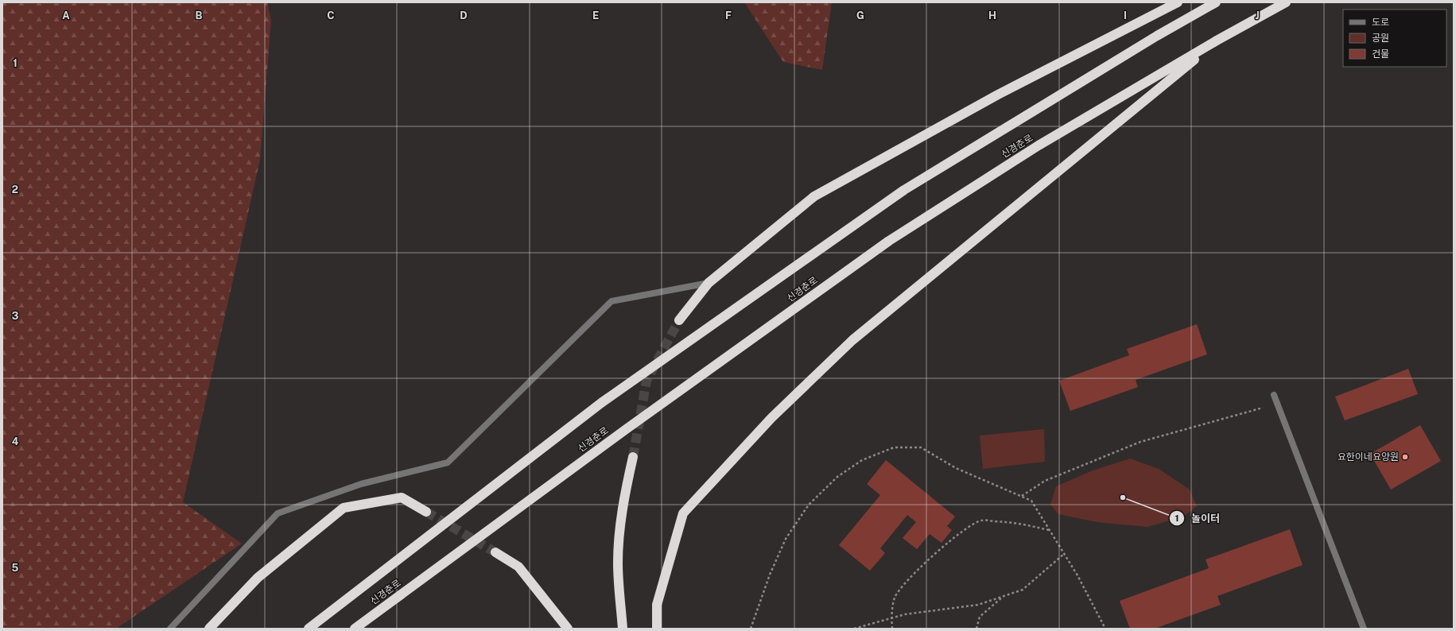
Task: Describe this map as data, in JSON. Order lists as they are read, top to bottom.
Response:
{
  "streets": {
    "highway": ["신경춘로"]
  },
  "places": ["요한이네요양원", "놀이터"],
  "legend": ["도로", "공원", "건물"],
  "grid": {
    "columns": [
      "A",
      "B",
      "C",
      "D",
      "E",
      "F",
      "G",
      "H",
      "I",
      "J"
    ],
    "rows": [
      "1",
      "2",
      "3",
      "4",
      "5"
    ]
  }
}
